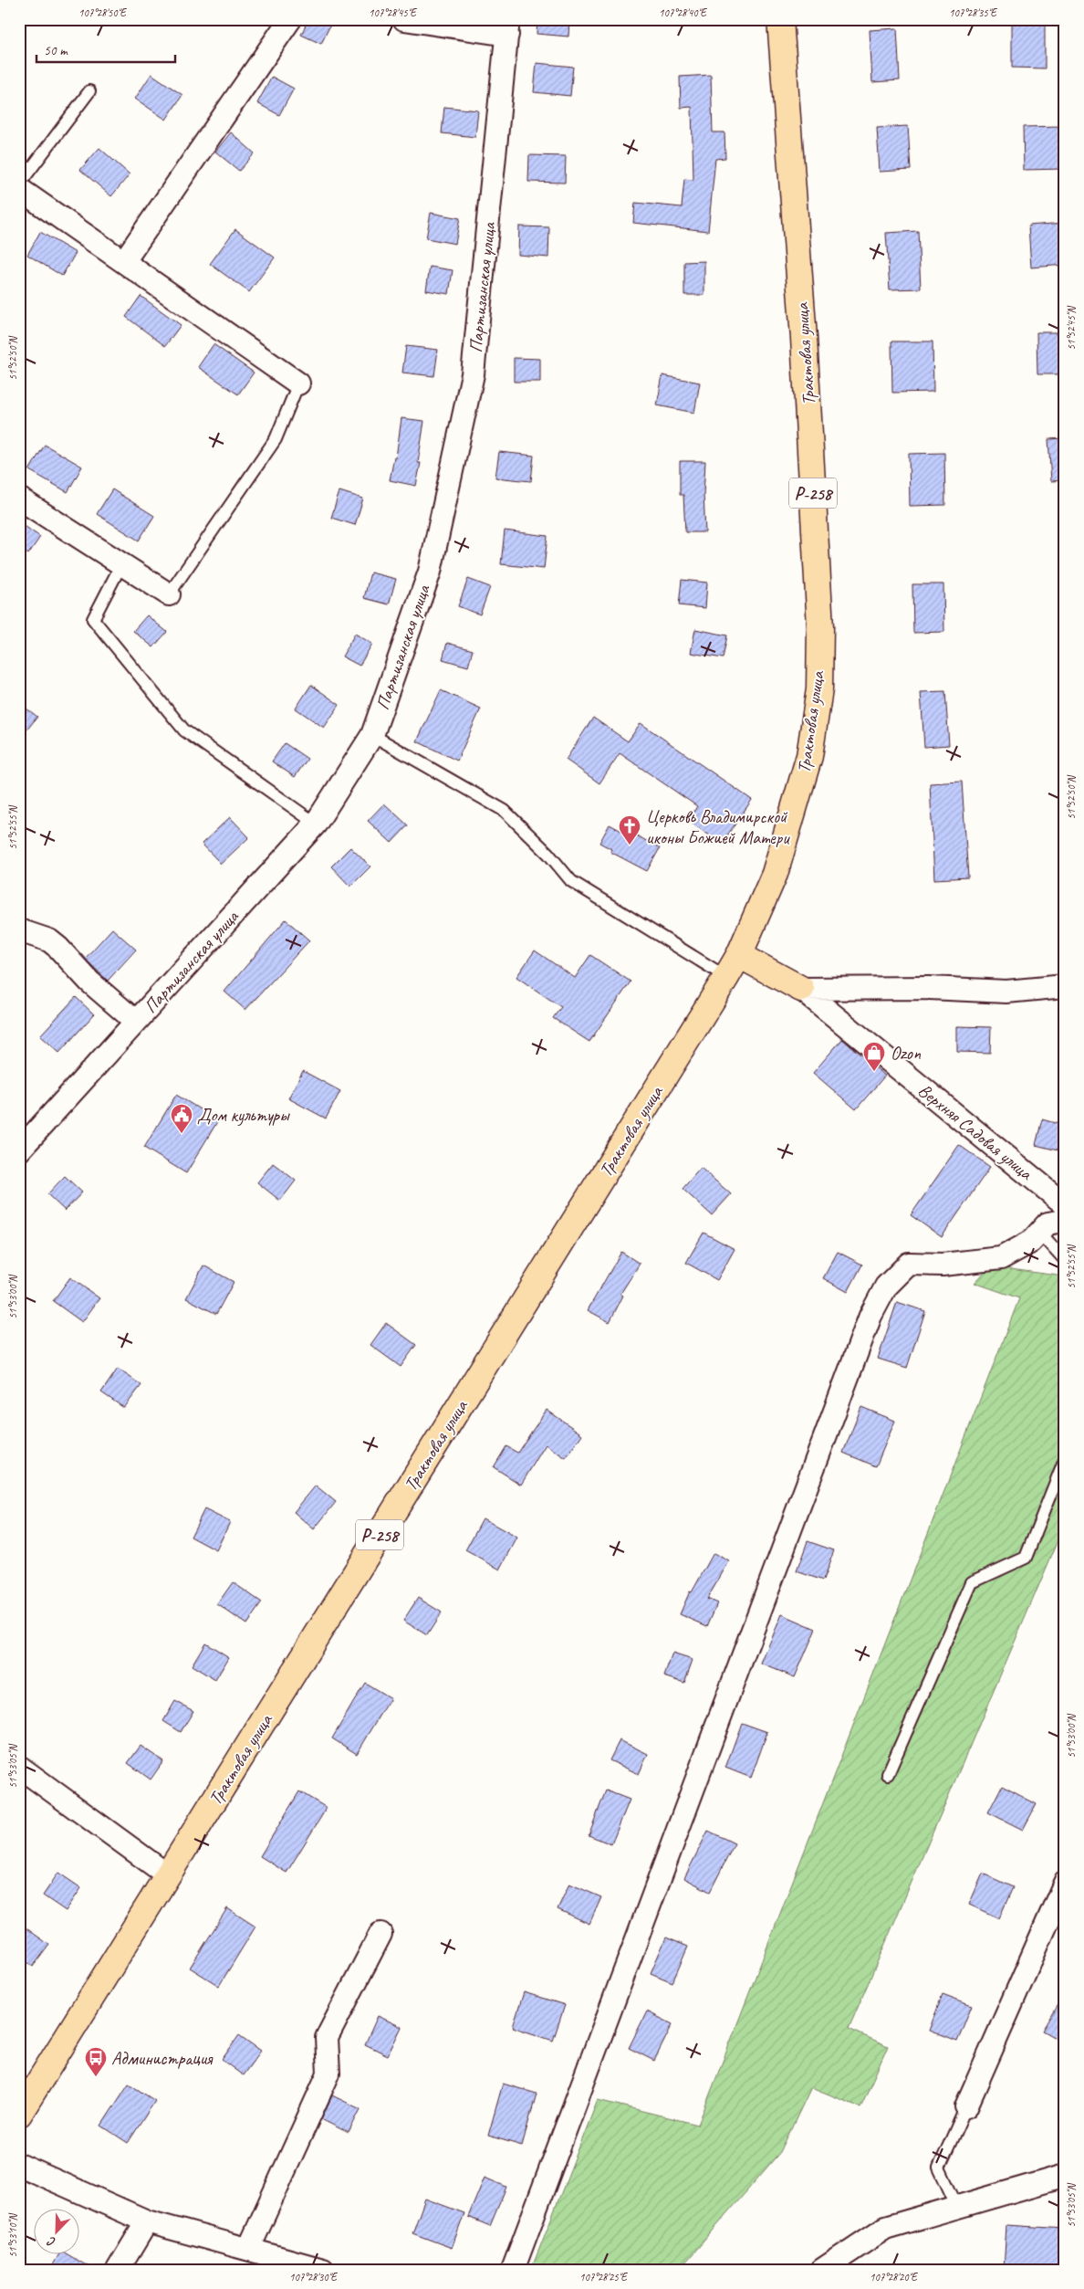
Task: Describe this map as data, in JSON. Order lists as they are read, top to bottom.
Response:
{
  "streets": {
    "highway": ["Трактовая улица", "Р-258"],
    "street": ["Партизанская улица", "Верхняя Садовая улица"]
  },
  "places": {
    "church": ["Церковь Владимирской иконы Божией Матери"],
    "shop": ["Ozon"],
    "public building": ["Дом культуры"],
    "bus stop": ["Администрация"]
  },
  "scale_bar": "50 m",
  "north": "bottom left",
  "coordinates": [
    "107°28'50\"E",
    "107°28'45\"E",
    "107°28'40\"E",
    "107°28'35\"E",
    "51°52'45\"N",
    "51°52'50\"N",
    "51°52'55\"N",
    "51°53'00\"N",
    "51°53'05\"N",
    "51°53'10\"N",
    "107°28'30\"E",
    "107°28'25\"E",
    "107°28'20\"E"
  ]
}
